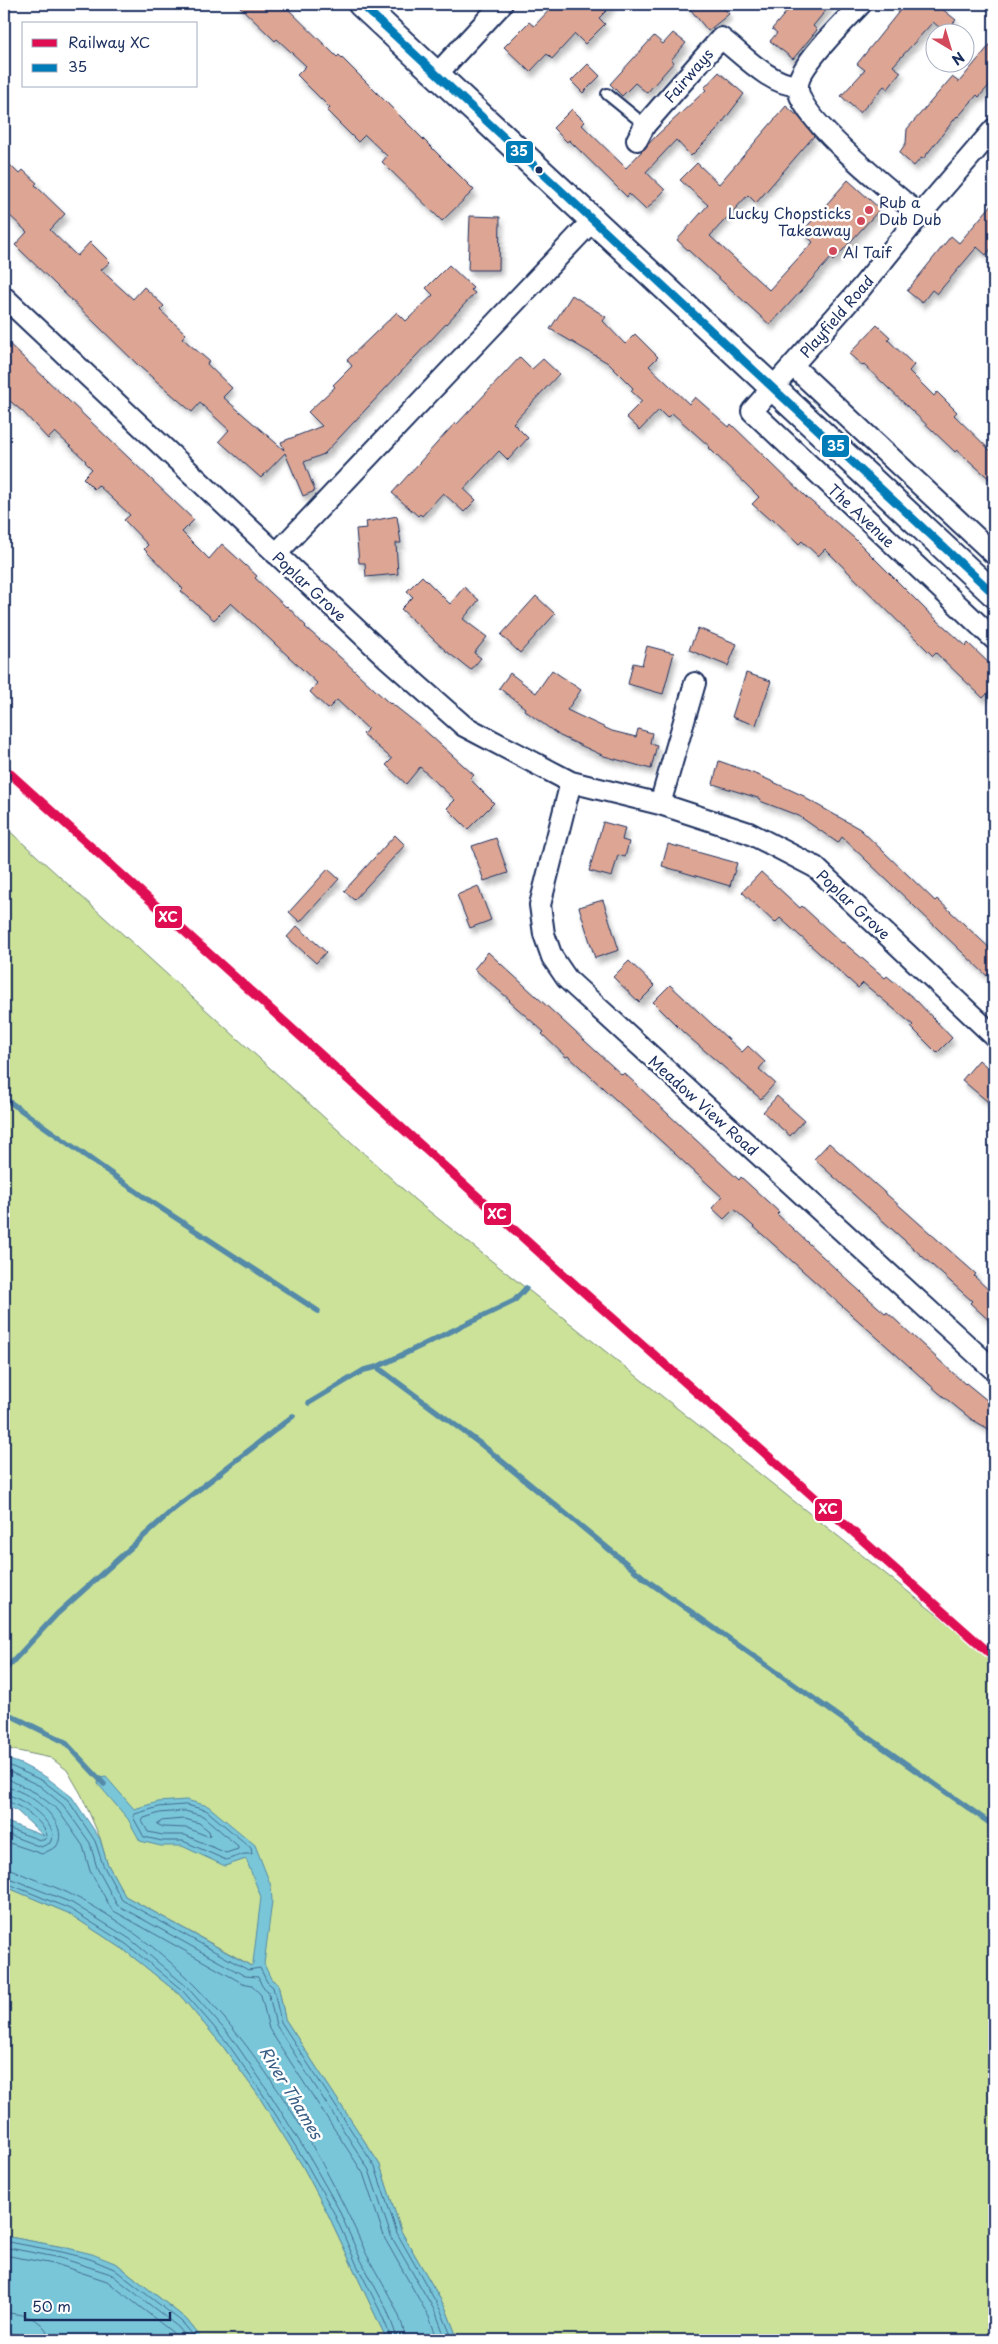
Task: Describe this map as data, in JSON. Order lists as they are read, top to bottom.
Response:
{
  "streets": {
    "street": [
      "Fairways",
      "Playfield Road",
      "The Avenue",
      "Poplar Grove",
      "Meadow View Road"
    ]
  },
  "crossings": [
    ["Playfield Road", "The Avenue"],
    ["Poplar Grove", "Meadow View Road"]
  ],
  "water": ["River Thames"],
  "places": ["Rub a Dub Dub", "Lucky Chopsticks Takeaway", "Al Taif"],
  "lines": ["transit line 35", "rail line XC"],
  "legend": ["Railway XC", "35"],
  "scale_bar": "50 m",
  "north": "bottom right"
}
